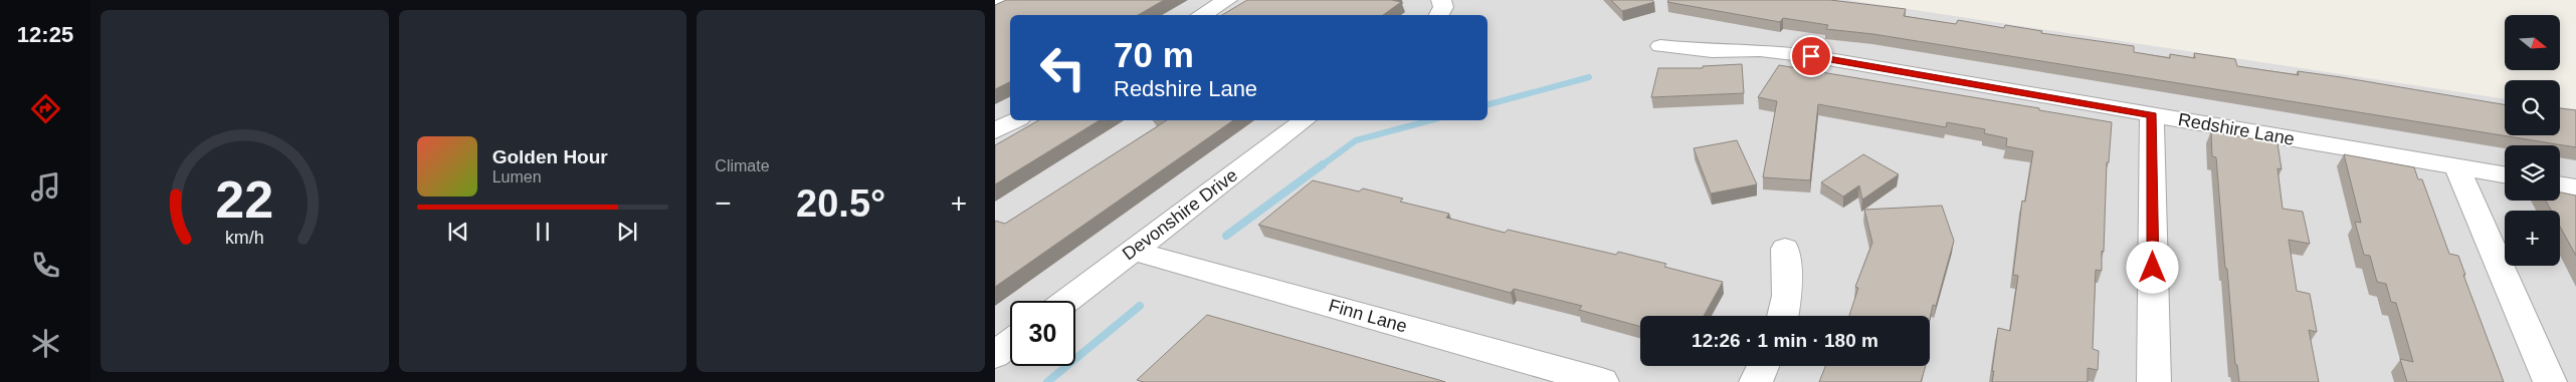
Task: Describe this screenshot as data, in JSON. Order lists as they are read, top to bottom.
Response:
{
  "streets": {
    "street": ["Redshire Lane", "Devonshire Drive", "Finn Lane"]
  },
  "crossings": [
    ["Devonshire Drive", "Finn Lane"]
  ],
  "north": "right",
  "page": {
    "tabs": "12:25",
    "tile": "Climate",
    "map_buttons": "+",
    "turn": ["70 m", "Redshire Lane"],
    "song": ["Golden Hour", "Lumen"],
    "heat": ["−", "20.5°", "+"],
    "limit": "30",
    "trip": "12:26 · 1 min · 180 m",
    "gauge": ["22", "km/h"]
  }
}
